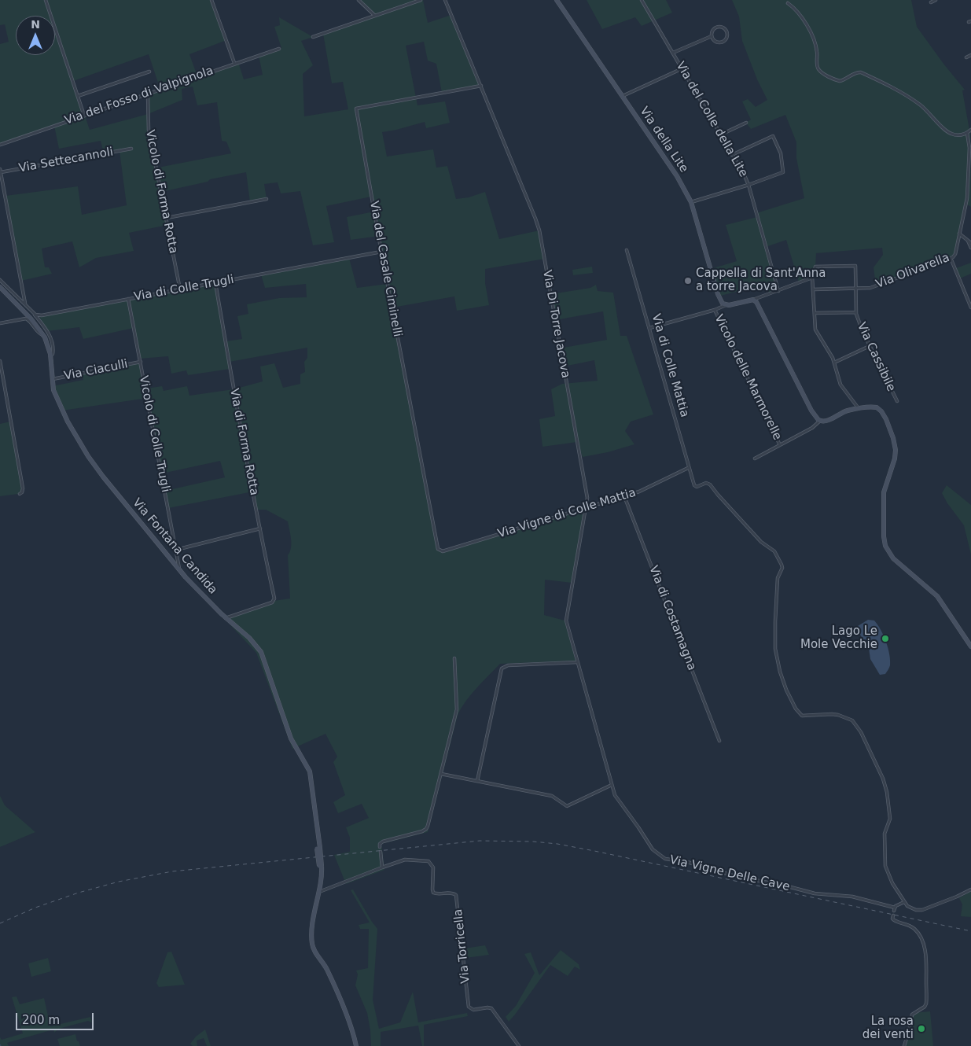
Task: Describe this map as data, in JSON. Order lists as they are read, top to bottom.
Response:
{
  "streets": {
    "main road": ["Via della Lite", "Via Fontana Candida"],
    "street": [
      "Via del Fosso di Valpignola",
      "Via del Colle della Lite",
      "Via Settecannoli",
      "Vicolo di Forma Rotta",
      "Via del Casale Ciminelli",
      "Via Olivarella",
      "Via di Colle Trugli",
      "Via Di Torre Jacova",
      "Via Cassibile",
      "Via di Colle Mattia",
      "Via Ciaculli",
      "Vicolo delle Marmorelle",
      "Vicolo di Colle Trugli",
      "Via di Forma Rotta",
      "Via Vigne di Colle Mattia",
      "Via di Costamagna",
      "Via Vigne Delle Cave",
      "Via Torricella"
    ]
  },
  "crossings": [
    ["Via del Fosso di Valpignola", "Vicolo di Forma Rotta"],
    ["Vicolo di Forma Rotta", "Via di Colle Trugli"],
    ["Via del Casale Ciminelli", "Via di Colle Trugli"],
    ["Via del Casale Ciminelli", "Via Di Torre Jacova"],
    ["Via del Casale Ciminelli", "Via Vigne di Colle Mattia"],
    ["Via Olivarella", "Via Cassibile"],
    ["Via di Colle Trugli", "Vicolo di Colle Trugli"],
    ["Via di Colle Trugli", "Via di Forma Rotta"],
    ["Via Di Torre Jacova", "Via Vigne di Colle Mattia"],
    ["Via Di Torre Jacova", "Via Vigne Delle Cave"],
    ["Via di Colle Mattia", "Via Vigne di Colle Mattia"],
    ["Via di Colle Mattia", "Via Vigne Delle Cave"],
    ["Via Ciaculli", "Vicolo di Colle Trugli"],
    ["Via Ciaculli", "Via Fontana Candida"],
    ["Vicolo di Colle Trugli", "Via Fontana Candida"],
    ["Via di Forma Rotta", "Via Fontana Candida"],
    ["Via Vigne di Colle Mattia", "Via di Costamagna"]
  ],
  "places": ["Cappella di Sant'Anna a torre Jacova", "Lago Le Mole Vecchie", "La rosa dei venti"],
  "scale_bar": "200 m",
  "north": "top"
}
